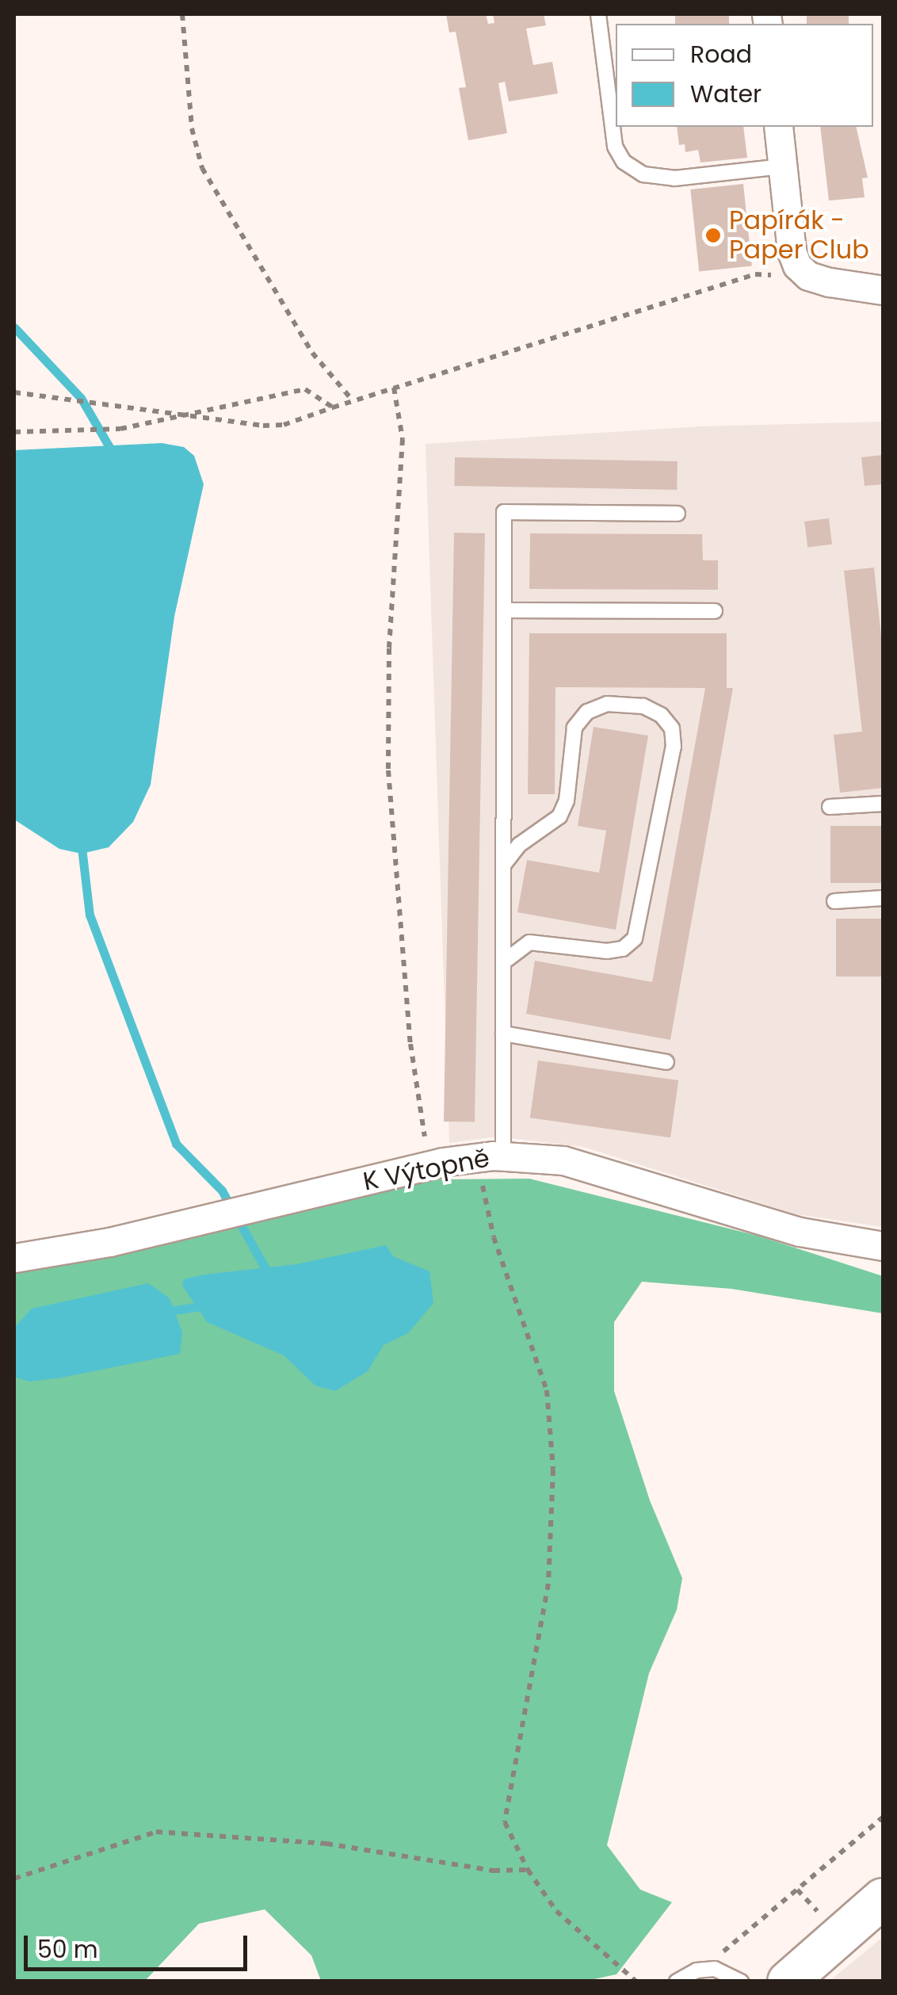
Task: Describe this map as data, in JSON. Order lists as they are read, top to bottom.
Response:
{
  "streets": {
    "street": ["K Výtopně"]
  },
  "places": ["Papírák - Paper Club"],
  "legend": ["Road", "Water"],
  "scale_bar": "50 m"
}
